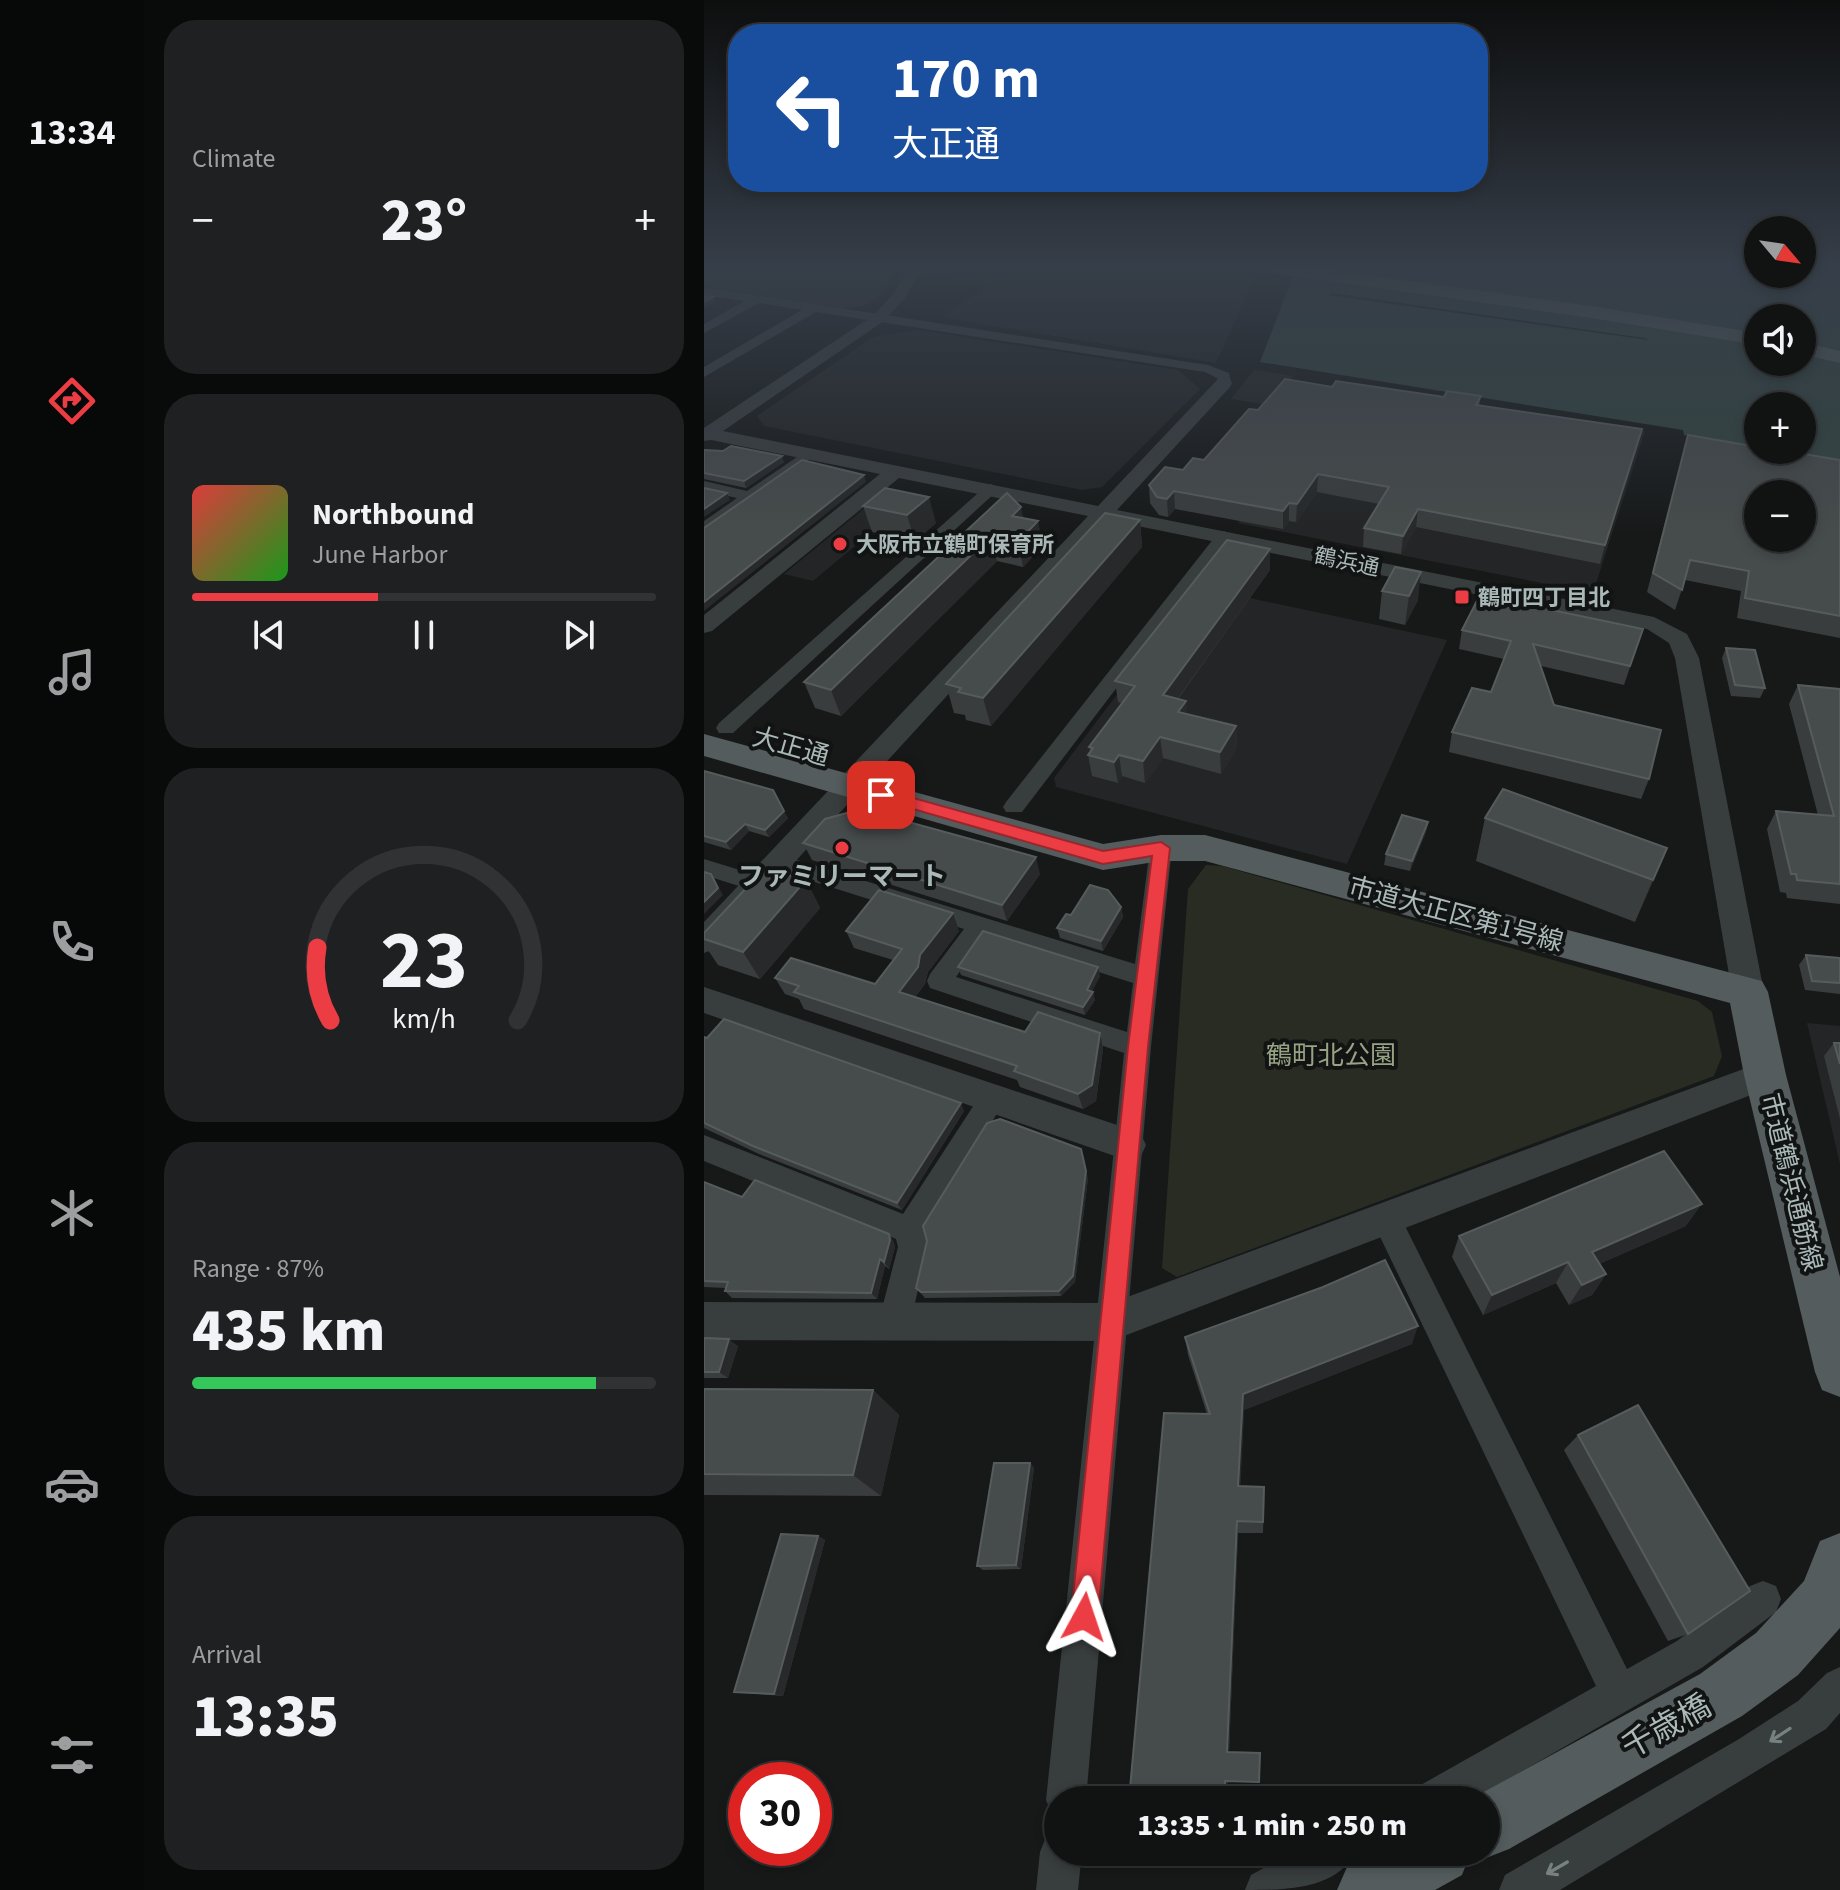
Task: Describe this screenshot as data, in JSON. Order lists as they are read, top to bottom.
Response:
{
  "streets": {
    "main road": [
      "大正通",
      "市道大正区第1号線",
      "市道鶴浜通筋線",
      "千歳橋"
    ],
    "street": ["鶴浜通"]
  },
  "crossings": [
    ["鶴浜通", "市道大正区第1号線"],
    ["鶴浜通", "市道鶴浜通筋線"],
    ["大正通", "市道大正区第1号線"],
    ["市道大正区第1号線", "市道鶴浜通筋線"]
  ],
  "parks": ["鶴町北公園"],
  "places": {
    "other": ["大阪市立鶴町保育所", "ファミリーマート"],
    "transit": ["鶴町四丁目北"]
  },
  "north": "bottom right",
  "page": {
    "tabs": "13:34",
    "tile": [
      "Climate",
      ["Range · 87%", "435 km"],
      ["Arrival", "13:35"]
    ],
    "turn": ["170 m", "大正通"],
    "heat": ["−", "23°", "+"],
    "map_buttons": ["+", "−"],
    "song": ["Northbound", "June Harbor"],
    "limit": "30",
    "trip": "13:35 · 1 min · 250 m",
    "gauge": ["23", "km/h"]
  }
}
